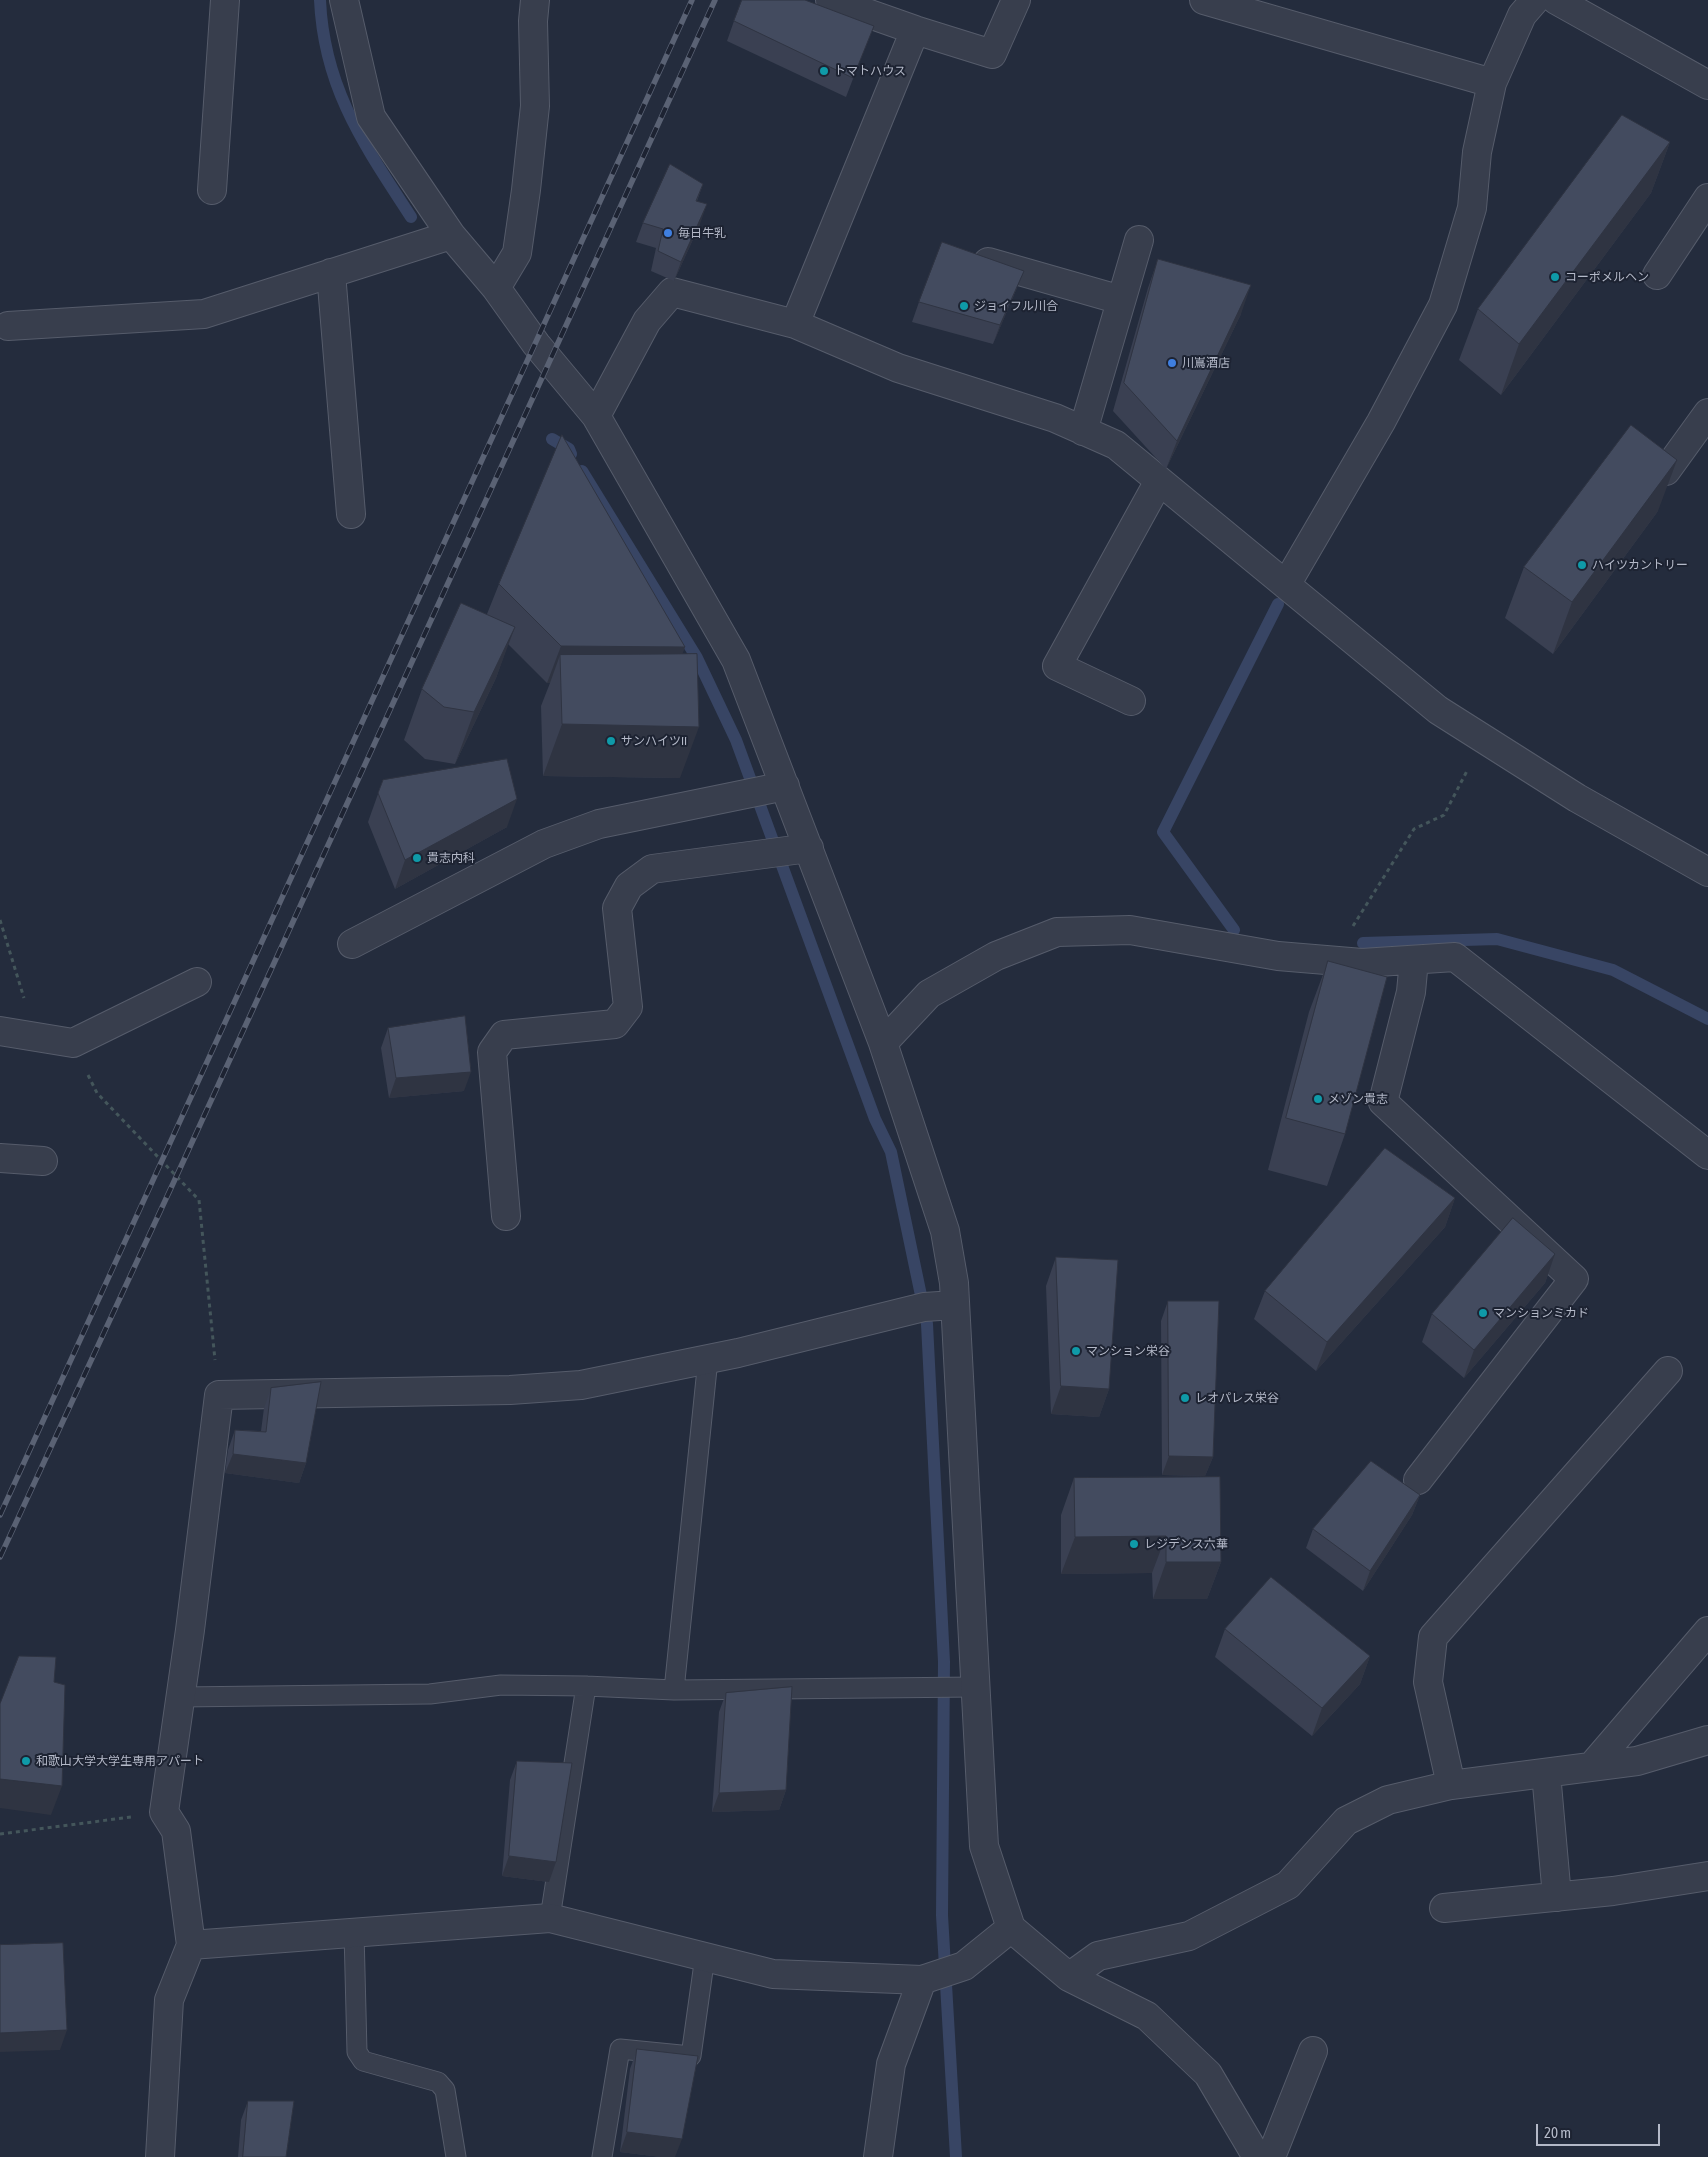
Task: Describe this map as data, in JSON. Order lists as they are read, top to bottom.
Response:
{
  "places": [
    "トマトハウス",
    "毎日牛乳",
    "コーポメルヘン",
    "ジョイフル川合",
    "川嶌酒店",
    "ハイツカントリー",
    "サンハイツII",
    "貴志内科",
    "メゾン貴志",
    "マンションミカド",
    "マンション栄谷",
    "レオパレス栄谷",
    "レジデンス六華",
    "和歌山大学大学生専用アパート"
  ],
  "scale_bar": "20 m"
}
